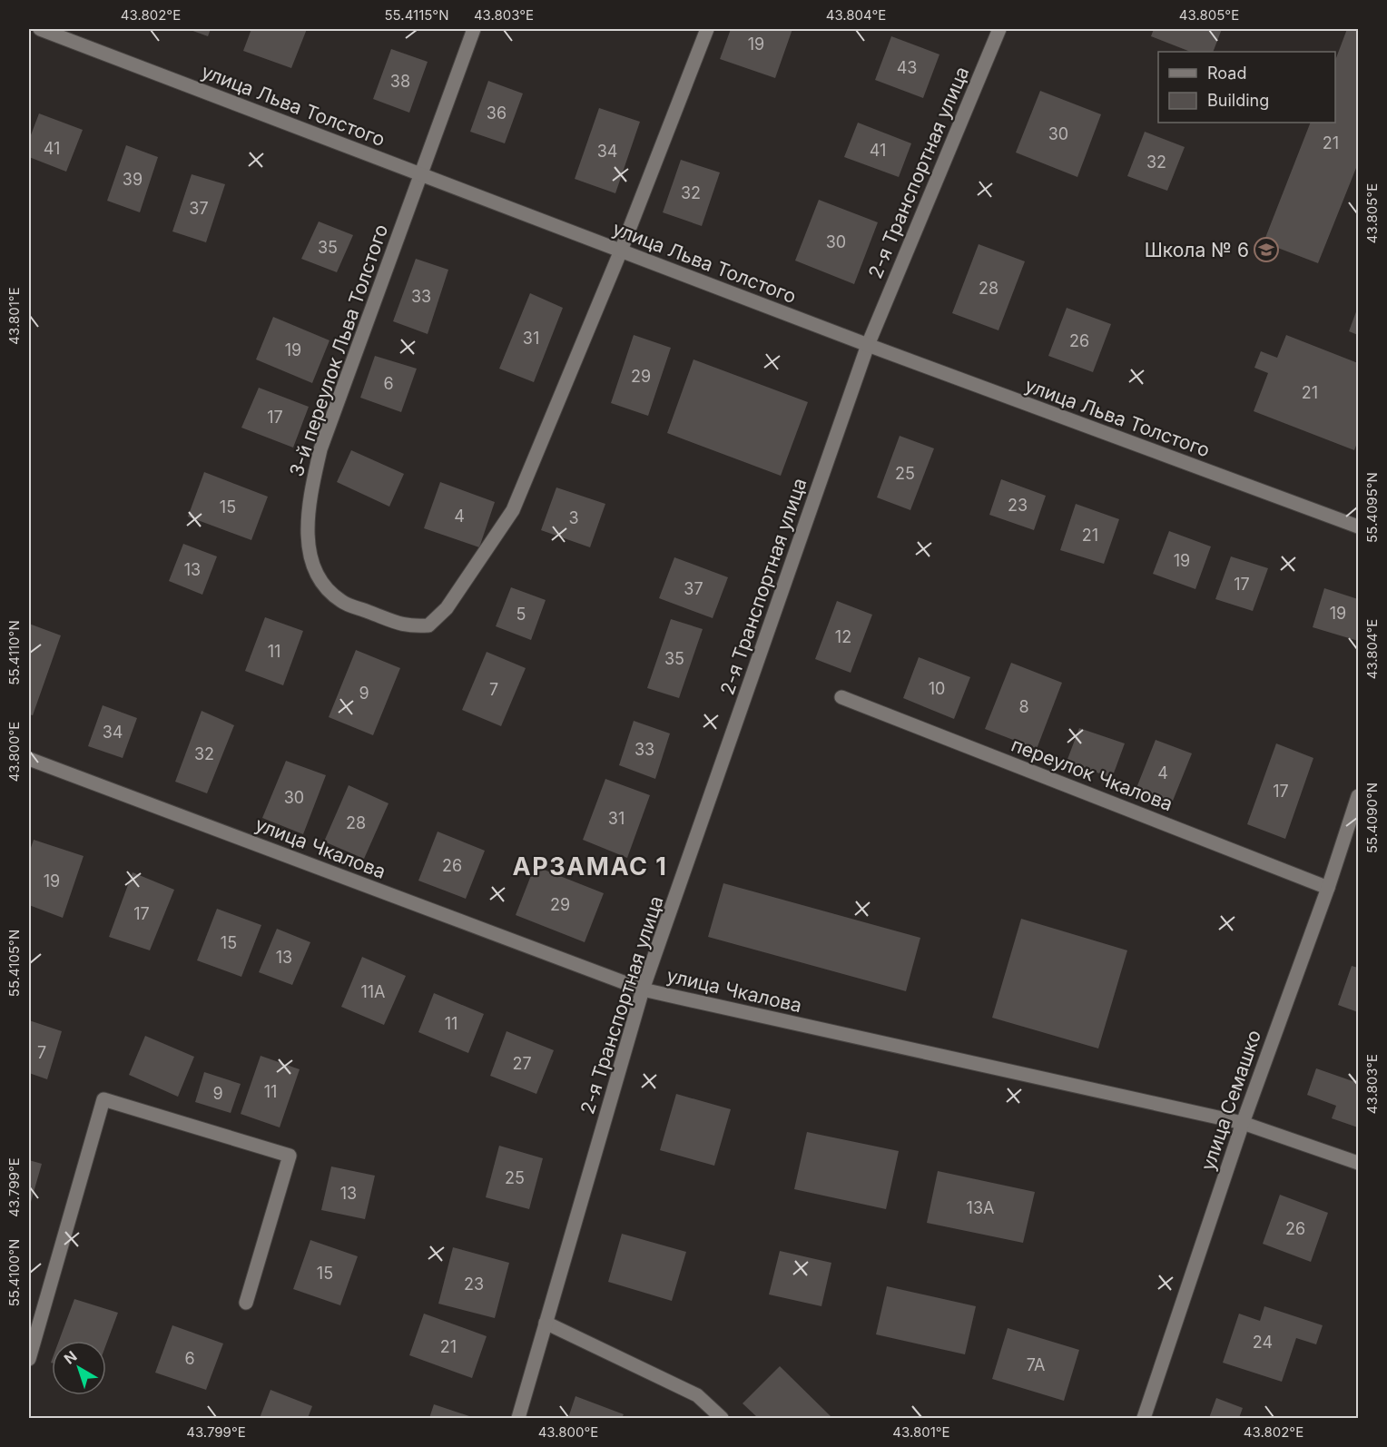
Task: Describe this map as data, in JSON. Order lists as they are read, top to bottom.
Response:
{
  "streets": {
    "street": [
      "улица Льва Толстого",
      "2-я Транспортная улица",
      "3-й переулок Льва Толстого",
      "переулок Чкалова",
      "улица Чкалова",
      "улица Семашко"
    ]
  },
  "crossings": [
    ["улица Льва Толстого", "2-я Транспортная улица"],
    ["улица Льва Толстого", "3-й переулок Льва Толстого"],
    ["2-я Транспортная улица", "улица Чкалова"],
    ["переулок Чкалова", "улица Семашко"],
    ["улица Чкалова", "улица Семашко"]
  ],
  "districts": ["АРЗАМАС 1"],
  "places": {
    "school or university": ["Школа № 6"]
  },
  "house_numbers": [
    "19",
    "43",
    "38",
    "36",
    "30",
    "21",
    "41",
    "41",
    "34",
    "32",
    "39",
    "32",
    "37",
    "30",
    "35",
    "28",
    "33",
    "31",
    "26",
    "19",
    "29",
    "6",
    "21",
    "17",
    "25",
    "23",
    "15",
    "4",
    "3",
    "21",
    "19",
    "13",
    "17",
    "37",
    "19",
    "5",
    "12",
    "11",
    "35",
    "10",
    "7",
    "9",
    "8",
    "34",
    "33",
    "32",
    "4",
    "17",
    "30",
    "31",
    "28",
    "26",
    "19",
    "29",
    "17",
    "15",
    "13",
    "11А",
    "11",
    "7",
    "27",
    "11",
    "9",
    "25",
    "13",
    "13А",
    "26",
    "15",
    "23",
    "24",
    "21",
    "6",
    "7А"
  ],
  "legend": ["Road", "Building"],
  "north": "top left",
  "coordinates": [
    "43.802°E",
    "55.4115°N",
    "43.803°E",
    "43.804°E",
    "43.805°E",
    "43.801°E",
    "55.4095°N",
    "55.4110°N",
    "43.800°E",
    "55.4090°N",
    "55.4105°N",
    "43.799°E",
    "55.4100°N"
  ]
}
